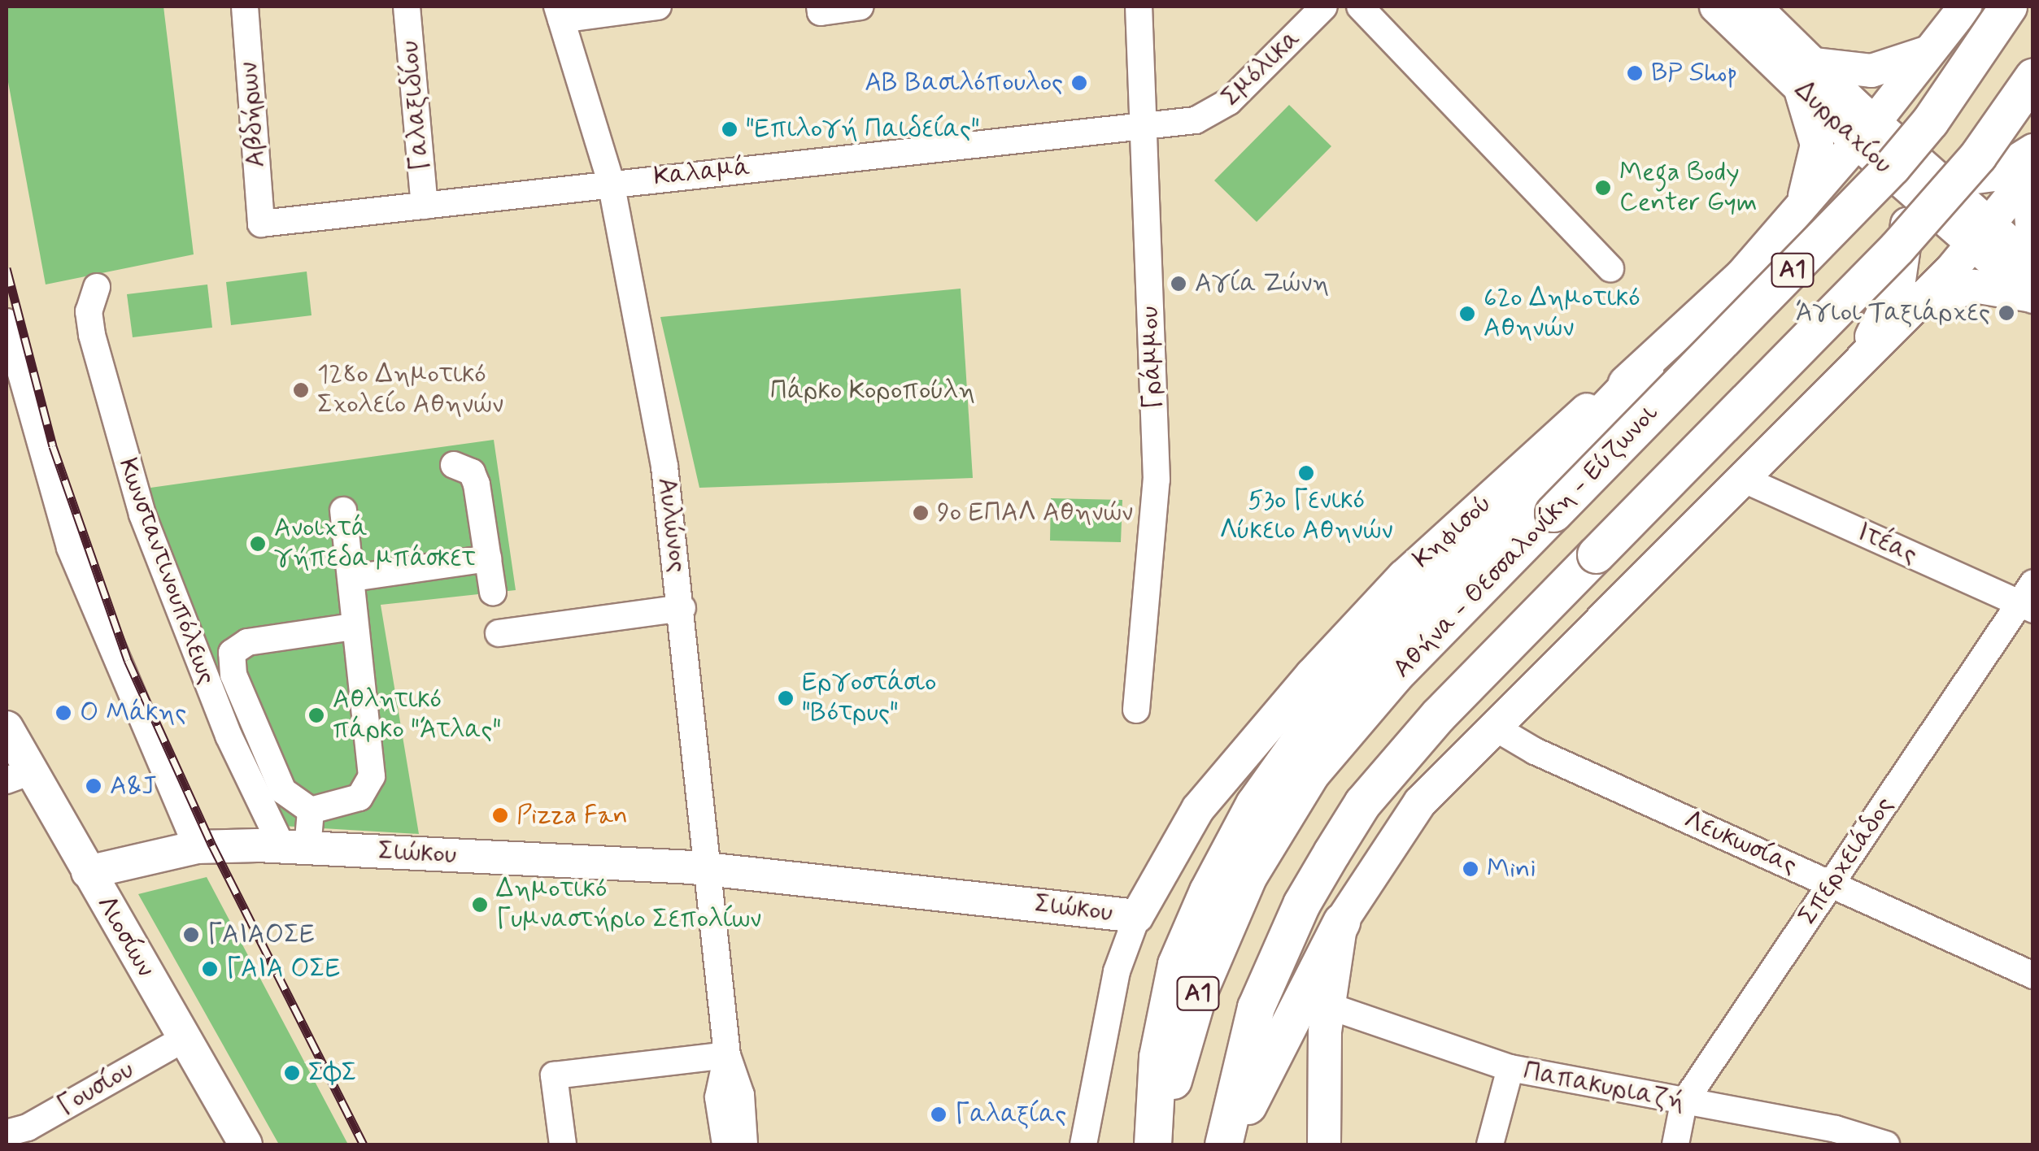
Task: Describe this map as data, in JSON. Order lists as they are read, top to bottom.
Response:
{
  "streets": {
    "highway": ["Α1", "Αθήνα - Θεσσαλονίκη - Εύζωνοι"],
    "main road": [
      "Δυρραχίου",
      "Κηφισού",
      "Σιώκου",
      "Λιοσίων"
    ],
    "street": [
      "Σμόλικα",
      "Γαλαξιδίου",
      "Αβδήρων",
      "Καλαμά",
      "Γράμμου",
      "Αυλώνος",
      "Ιτέας",
      "Κωνσταντινουπόλεως",
      "Λευκωσίας",
      "Σπερχειάδος",
      "Παπακυριαζή",
      "Γουσίου"
    ]
  },
  "crossings": [
    ["Σμόλικα", "Καλαμά"],
    ["Σμόλικα", "Γράμμου"],
    ["Γαλαξιδίου", "Καλαμά"],
    ["Αβδήρων", "Καλαμά"],
    ["Δυρραχίου", "Κηφισού"],
    ["Καλαμά", "Γράμμου"],
    ["Καλαμά", "Αυλώνος"],
    ["Αυλώνος", "Σιώκου"],
    ["Κηφισού", "Σιώκου"],
    ["Ιτέας", "Σπερχειάδος"],
    ["Κωνσταντινουπόλεως", "Σιώκου"],
    ["Λευκωσίας", "Σπερχειάδος"],
    ["Σιώκου", "Λιοσίων"],
    ["Σπερχειάδος", "Παπακυριαζή"],
    ["Λιοσίων", "Γουσίου"]
  ],
  "parks": ["Πάρκο Κοροπούλη"],
  "places": [
    "BP Shop",
    "ΑΒ Βασιλόπουλος",
    "\"Επιλογή Παιδείας\"",
    "Mega Body Center Gym",
    "Αγία Ζώνη",
    "Άγιοι Ταξιάρχες",
    "62ο Δημοτικό Αθηνών",
    "128ο Δημοτικό Σχολείο Αθηνών",
    "53ο Γενικό Λύκειο Αθηνών",
    "9ο ΕΠΑΛ Αθηνών",
    "Ανοιχτά γήπεδα μπάσκετ",
    "Εργοστάσιο \"Βότρυς\"",
    "Ο Μάκης",
    "Αθλητικό πάρκο \"Άτλας\"",
    "A&J",
    "Pizza Fan",
    "Mini",
    "Δημοτικό Γυμναστήριο Σεπολίων",
    "ΓΑΙΑΟΣΕ",
    "ΓΑΙΑ ΟΣΕ",
    "ΣΦΣ",
    "Γαλαξίας"
  ]
}
